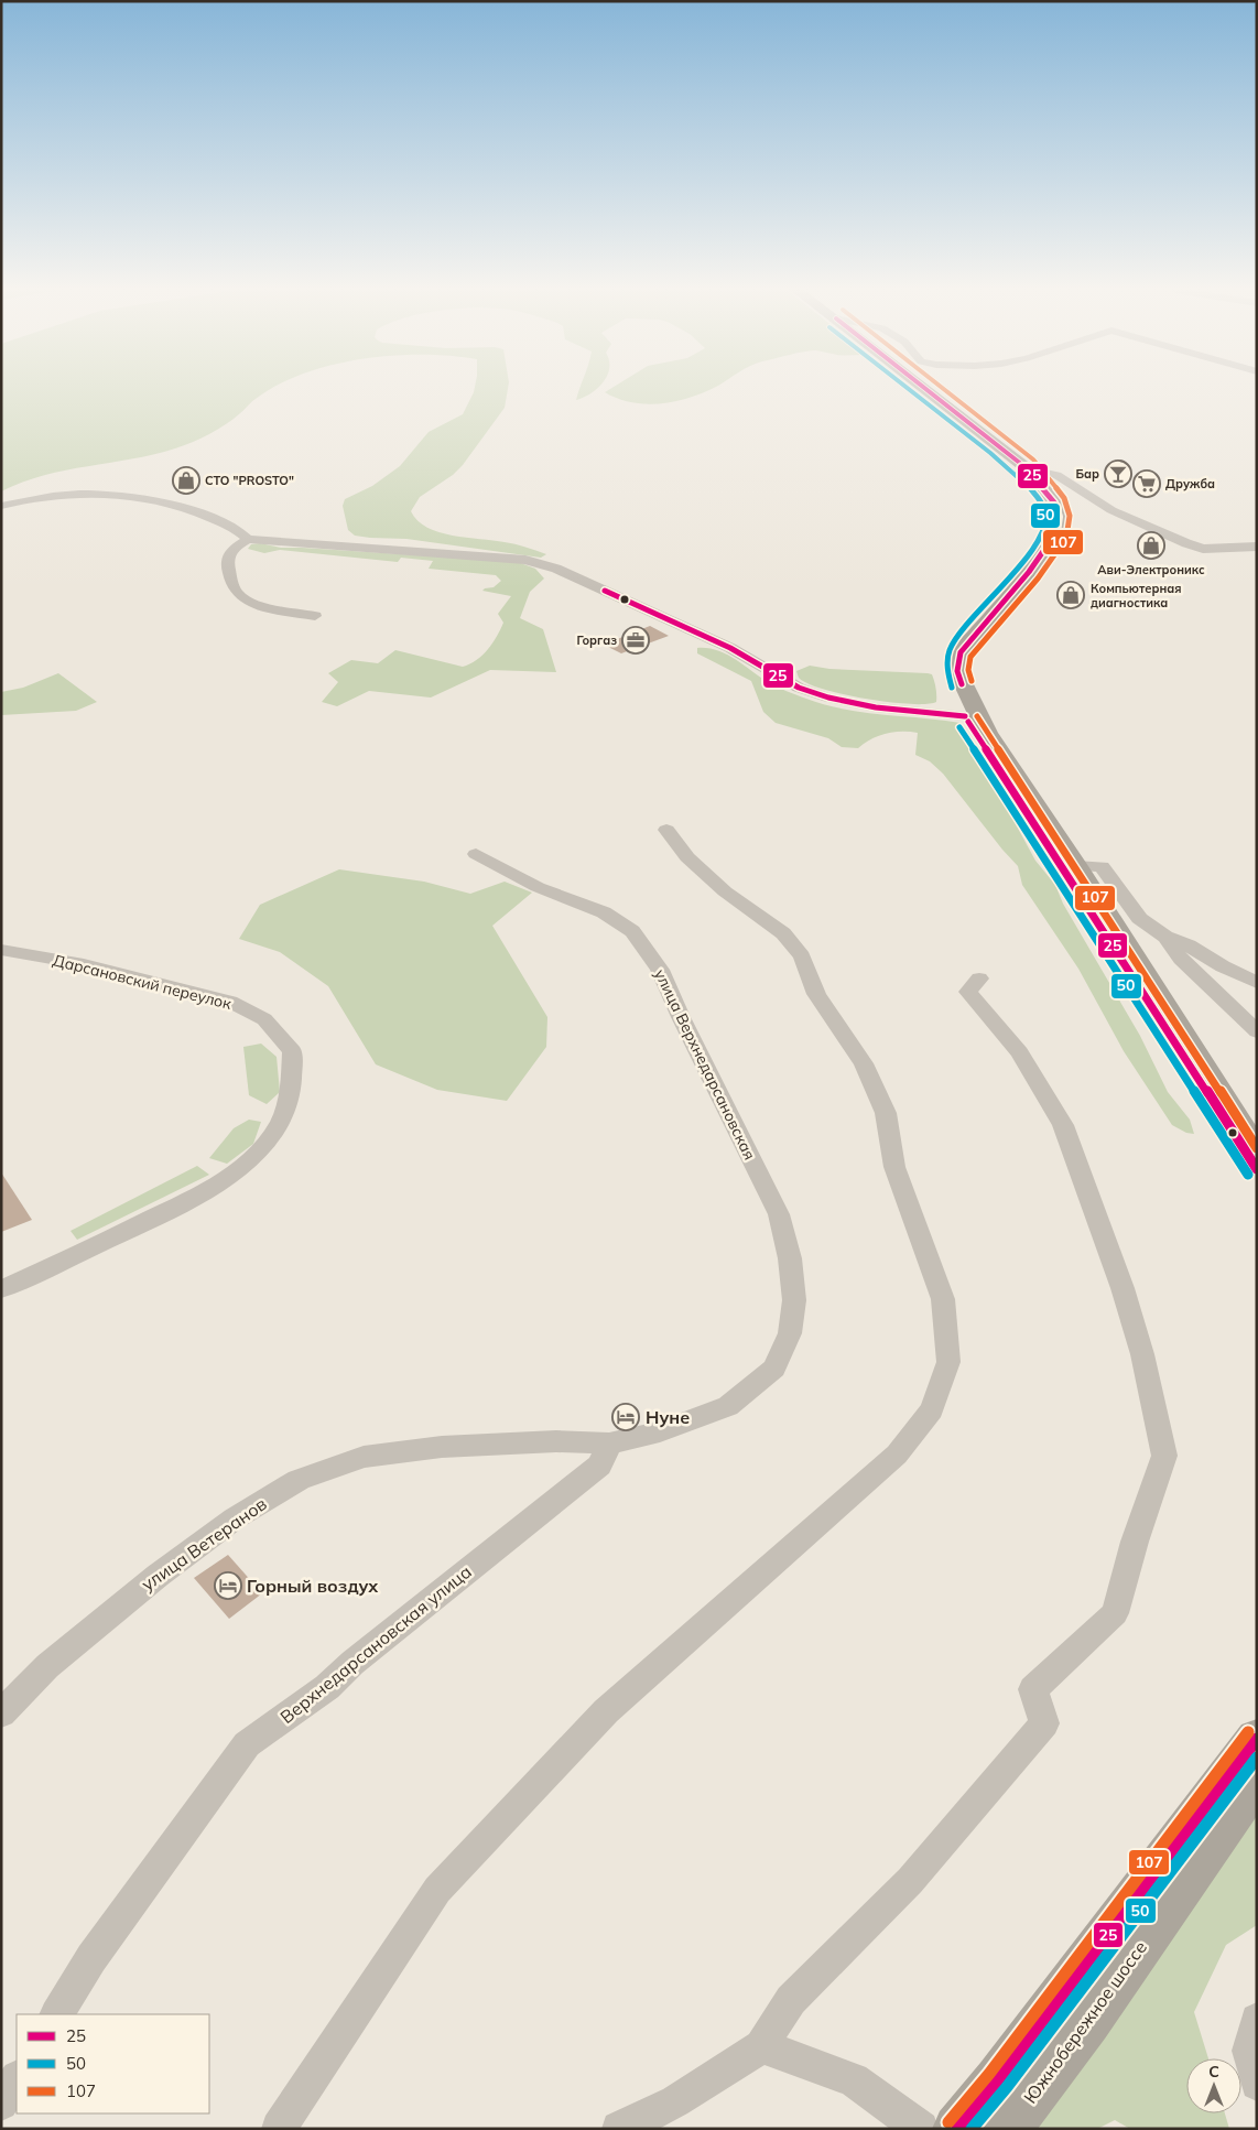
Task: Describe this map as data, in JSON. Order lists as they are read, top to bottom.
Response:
{
  "streets": {
    "highway": ["Южнобережное шоссе"],
    "street": [
      "Дарсановский переулок",
      "улица Верхнедарсановская",
      "улица Ветеранов",
      "Верхнедарсановская улица"
    ]
  },
  "crossings": [
    ["улица Верхнедарсановская", "улица Ветеранов"],
    ["улица Верхнедарсановская", "Верхнедарсановская улица"],
    ["улица Ветеранов", "Верхнедарсановская улица"]
  ],
  "places": {
    "bar": ["Бар"],
    "shop": ["СТО \"PROSTO\"", "Ави-Электроникс", "Компьютерная диагностика"],
    "supermarket": ["Дружба"],
    "office": ["Горгаз"],
    "hotel": ["Нуне", "Горный воздух"]
  },
  "lines": ["transit line 25", "transit line 50", "transit line 107"],
  "legend": ["25", "50", "107"],
  "north": "top"
}
